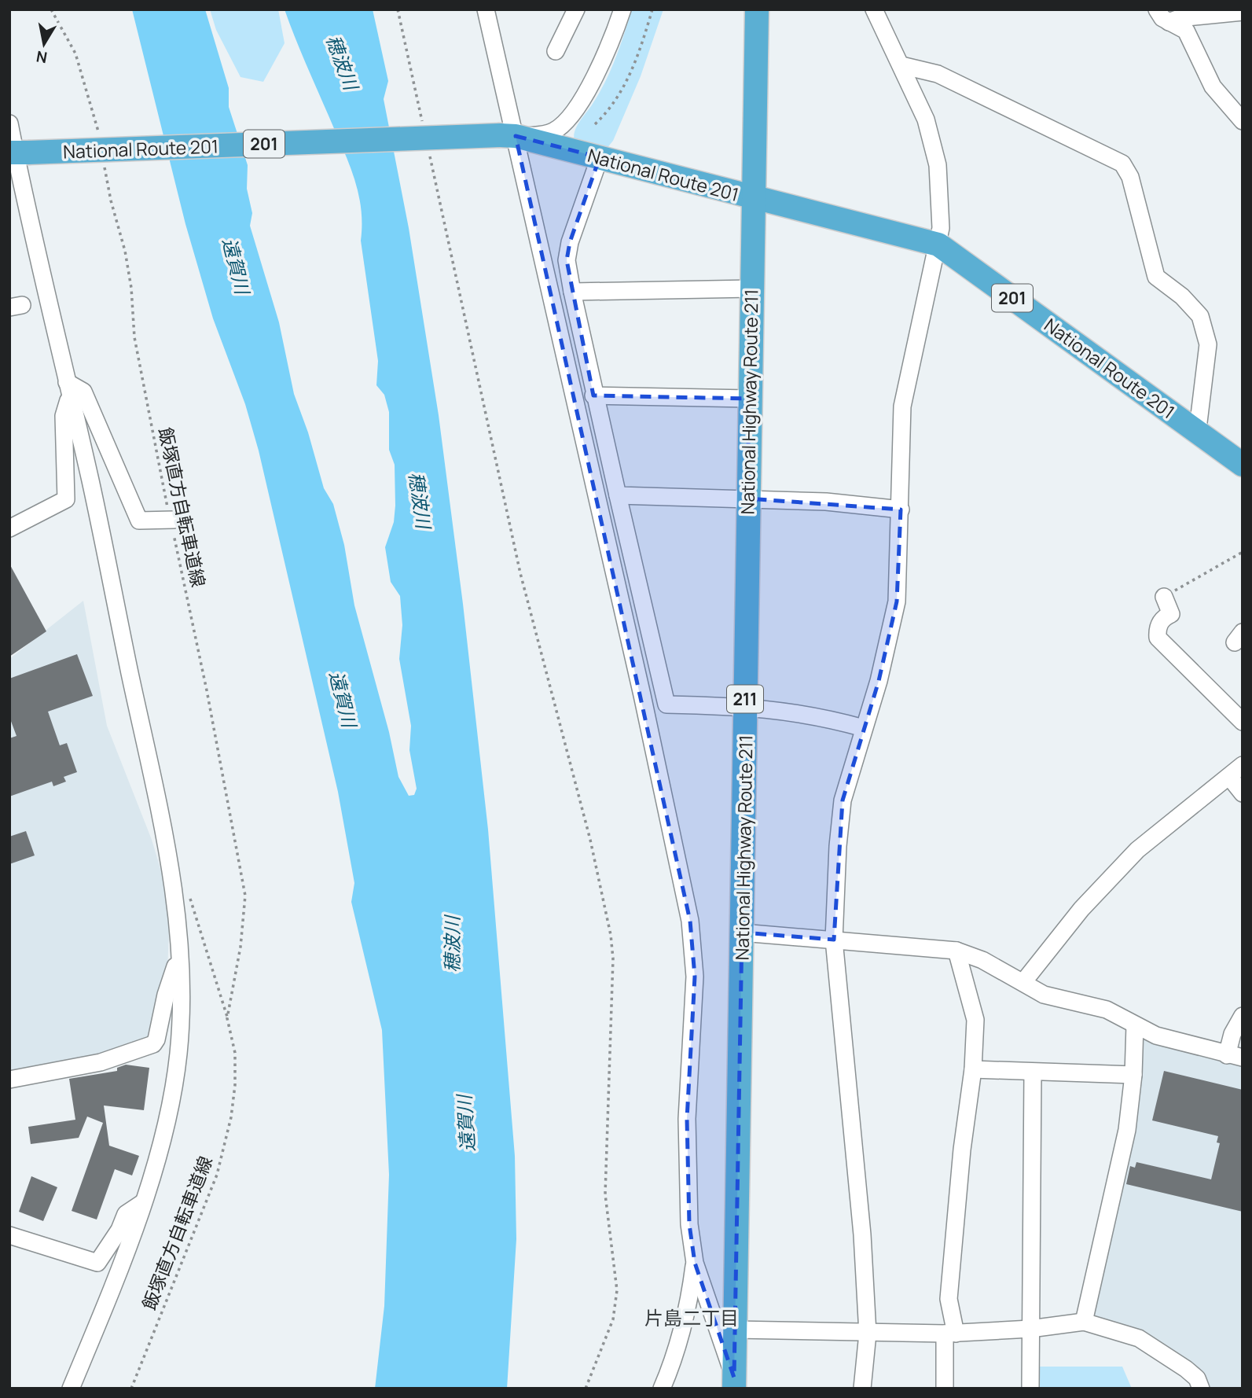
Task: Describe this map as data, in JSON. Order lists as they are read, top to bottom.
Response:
{
  "streets": {
    "highway": [
      "201",
      "National Route 201",
      "National Highway Route 211",
      "211"
    ],
    "path": ["飯塚直方自転車道線"]
  },
  "crossings": [
    ["National Route 201", "National Highway Route 211"]
  ],
  "districts": ["片島二丁目"],
  "water": ["穂波川", "遠賀川"],
  "north": "bottom"
}
